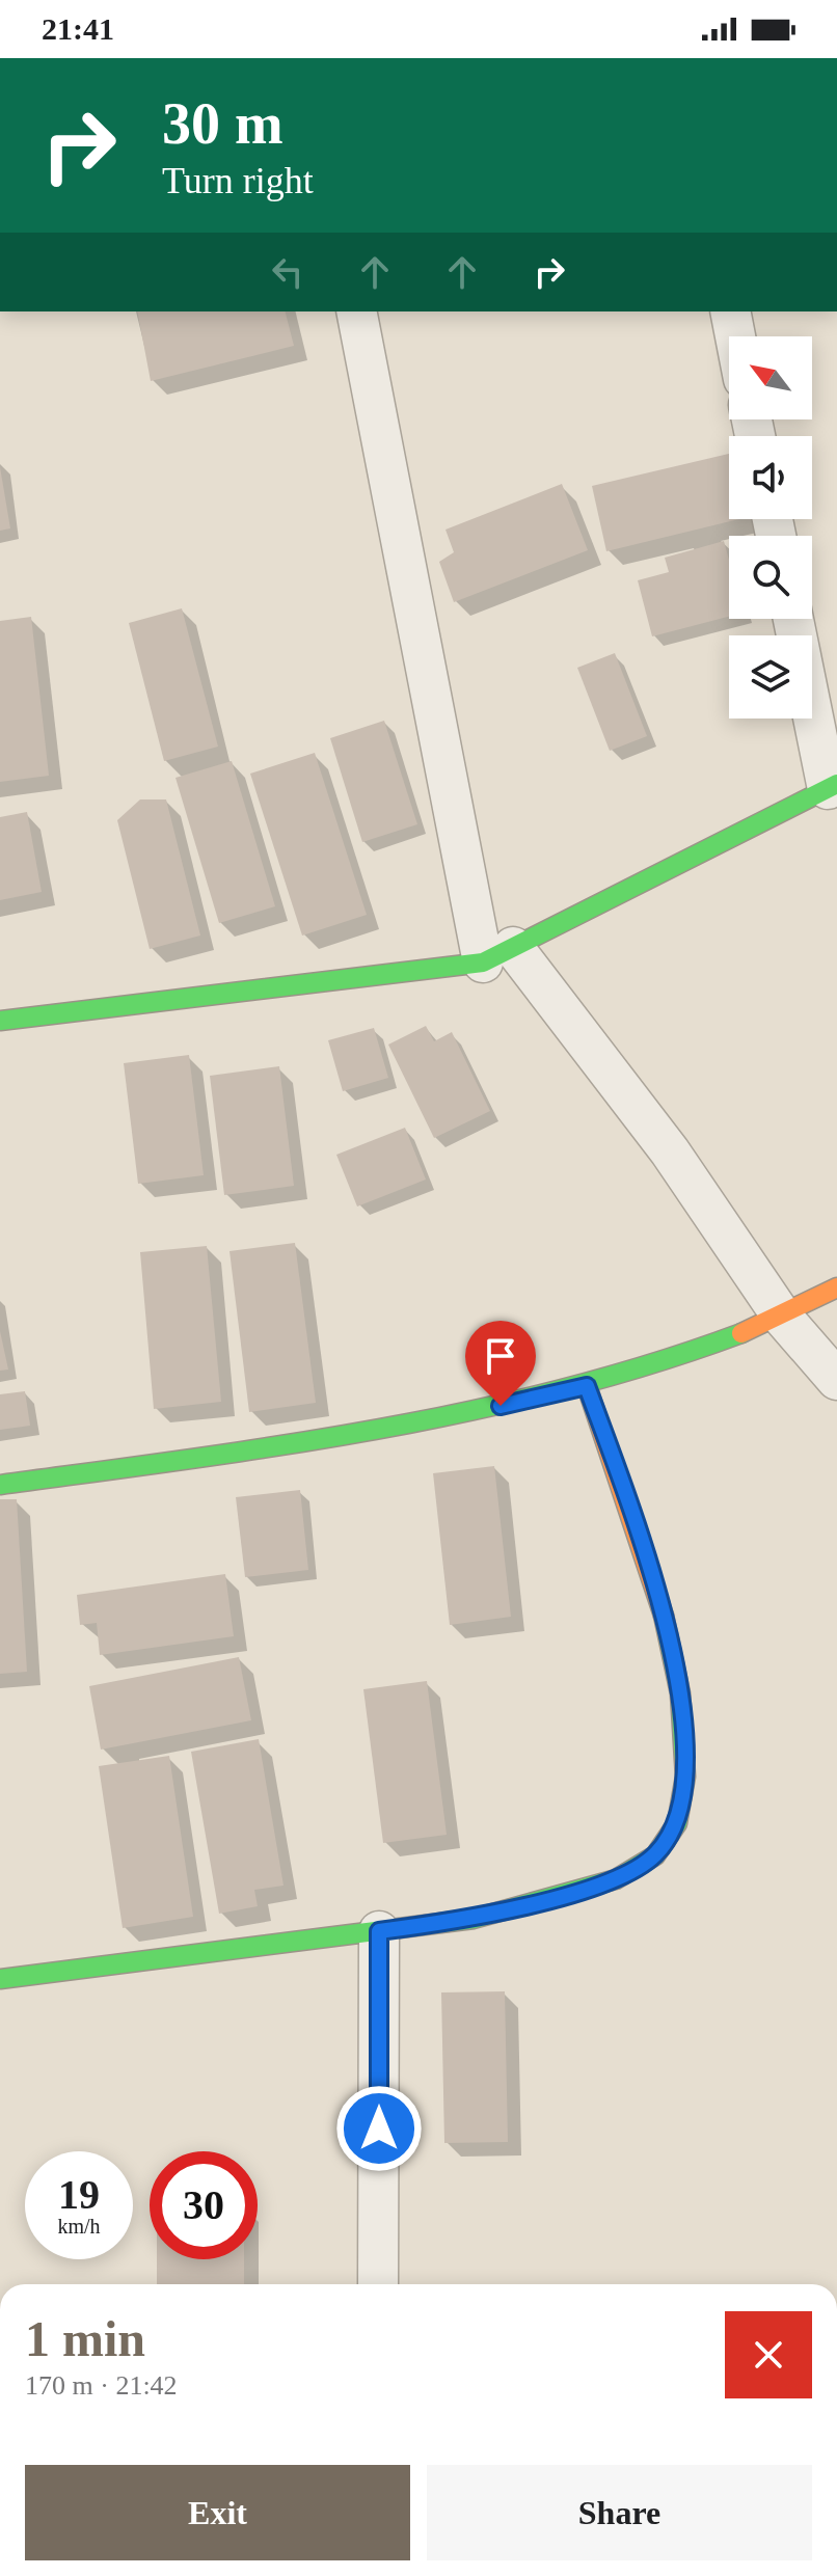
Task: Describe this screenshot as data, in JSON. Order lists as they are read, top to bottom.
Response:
{
  "north": "top left",
  "page": {
    "status": "21:41",
    "turn": ["30 m", "Turn right"],
    "speed": "19 km/h",
    "limit": "30",
    "heading": ["1 min", "170 m · 21:42"],
    "buttons": ["Exit", "Share"]
  }
}
